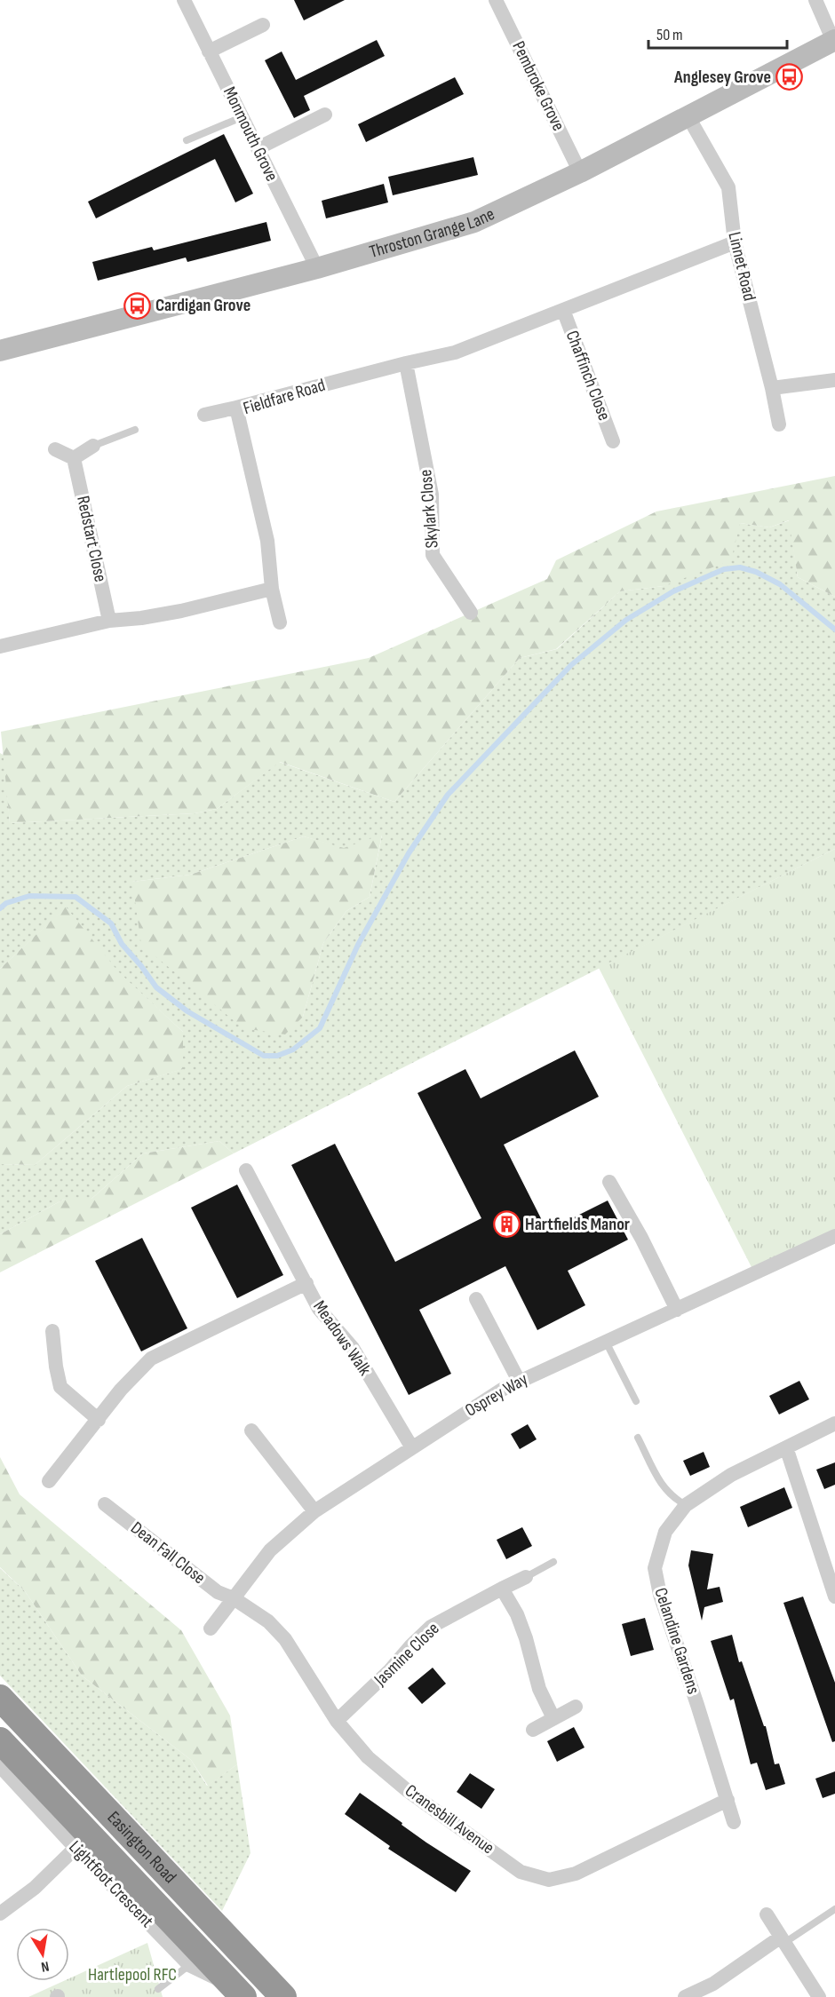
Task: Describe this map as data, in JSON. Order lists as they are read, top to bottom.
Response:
{
  "streets": {
    "highway": ["Easington Road"],
    "street": [
      "Pembroke Grove",
      "Monmouth Grove",
      "Throston Grange Lane",
      "Linnet Road",
      "Chaffinch Close",
      "Fieldfare Road",
      "Skylark Close",
      "Redstart Close",
      "Meadows Walk",
      "Osprey Way",
      "Dean Fall Close",
      "Celandine Gardens",
      "Jasmine Close",
      "Cranesbill Avenue",
      "Lightfoot Crescent"
    ]
  },
  "crossings": [
    ["Pembroke Grove", "Throston Grange Lane"],
    ["Monmouth Grove", "Throston Grange Lane"],
    ["Throston Grange Lane", "Linnet Road"],
    ["Linnet Road", "Fieldfare Road"],
    ["Chaffinch Close", "Fieldfare Road"],
    ["Fieldfare Road", "Skylark Close"],
    ["Meadows Walk", "Osprey Way"],
    ["Osprey Way", "Dean Fall Close"],
    ["Osprey Way", "Cranesbill Avenue"],
    ["Dean Fall Close", "Cranesbill Avenue"],
    ["Celandine Gardens", "Cranesbill Avenue"],
    ["Jasmine Close", "Cranesbill Avenue"],
    ["Easington Road", "Lightfoot Crescent"]
  ],
  "parks": ["Hartlepool RFC"],
  "places": {
    "bus stop": ["Anglesey Grove", "Cardigan Grove"],
    "building": ["Hartfields Manor"]
  },
  "scale_bar": "50 m",
  "north": "bottom"
}
